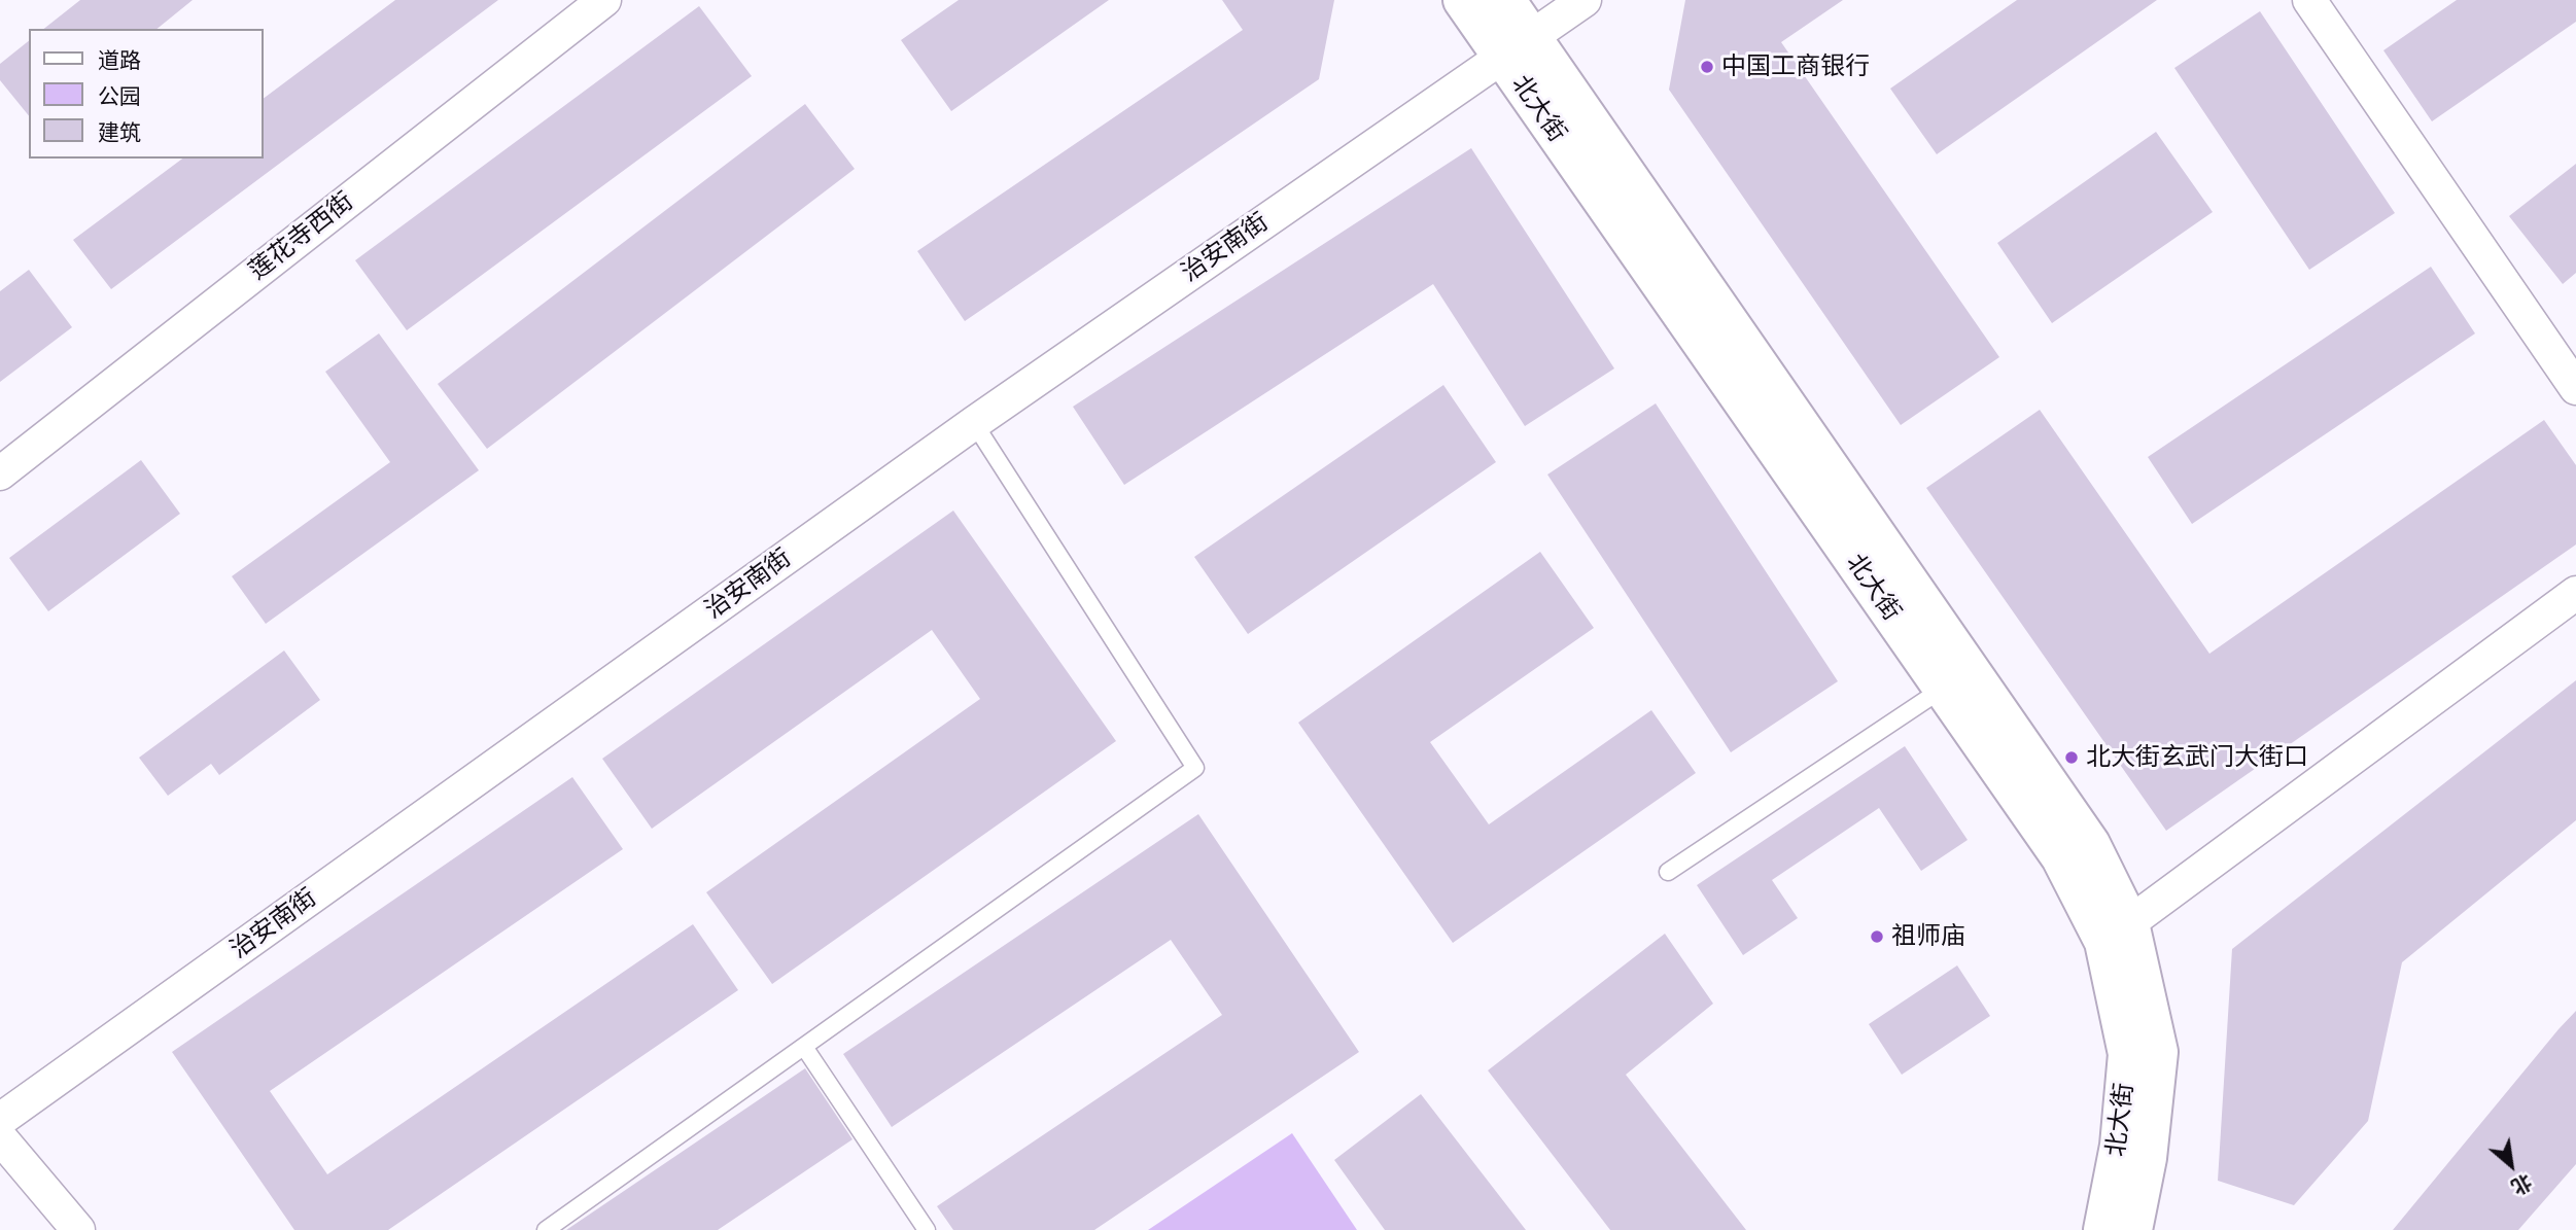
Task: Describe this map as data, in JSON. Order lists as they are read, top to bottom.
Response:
{
  "streets": {
    "street": ["北大街", "莲花寺西街", "治安南街"]
  },
  "crossings": [
    ["北大街", "治安南街"]
  ],
  "places": ["中国工商银行", "北大街玄武门大街口", "祖师庙"],
  "legend": ["道路", "公园", "建筑"],
  "north": "bottom right"
}
